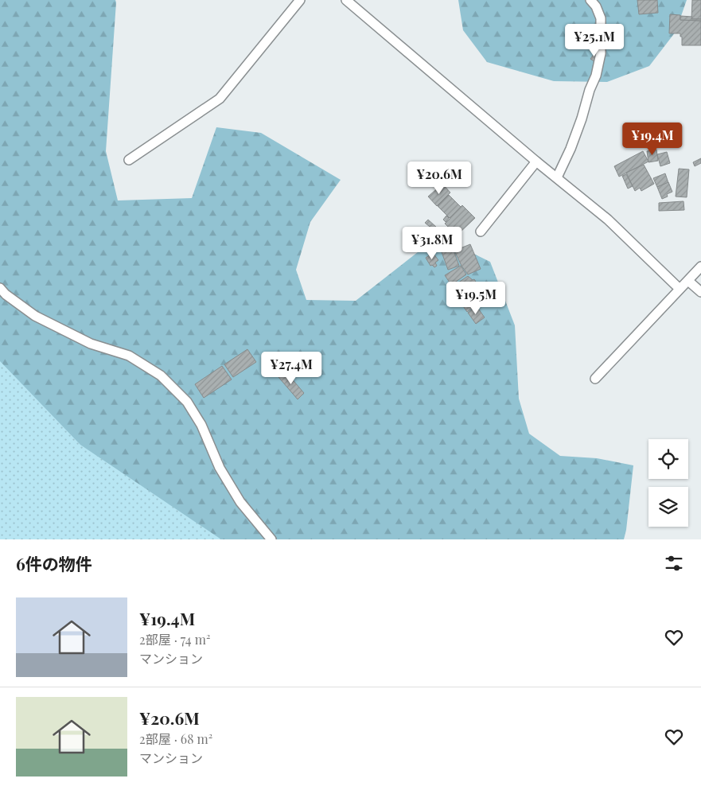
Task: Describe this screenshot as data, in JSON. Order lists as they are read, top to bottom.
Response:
{
  "page": {
    "price": [
      "¥25.1M",
      "¥19.4M",
      "¥20.6M",
      "¥31.8M",
      "¥19.5M",
      "¥27.4M"
    ],
    "heading": "6件の物件",
    "list": [
      {
        "name": "¥19.4M",
        "note": "2部屋 · 74 m² · マンション"
      },
      {
        "name": "¥20.6M",
        "note": "2部屋 · 68 m² · マンション"
      }
    ]
  }
}
